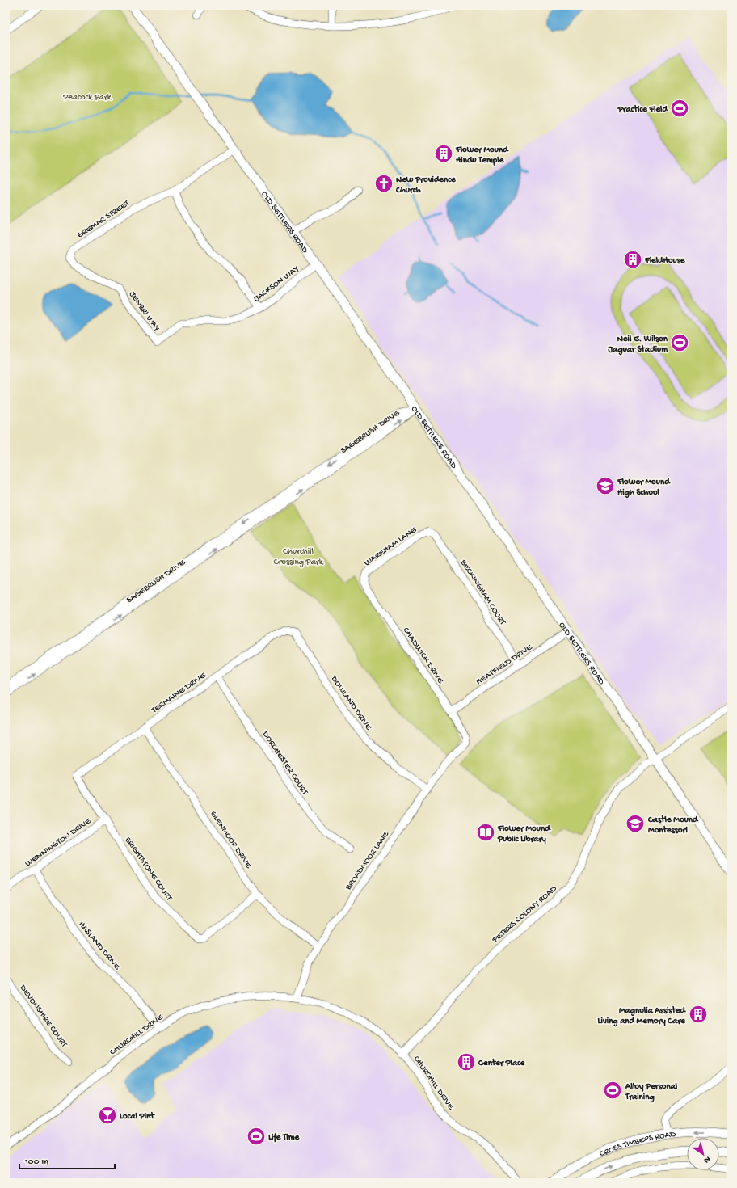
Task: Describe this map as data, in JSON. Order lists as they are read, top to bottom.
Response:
{
  "streets": {
    "main road": ["OLD SETTLERS ROAD", "CROSS TIMBERS ROAD"],
    "street": [
      "GREMAR STREET",
      "JACKSON WAY",
      "JENBRI WAY",
      "SAGEBRUSH DRIVE",
      "WAREHAM LANE",
      "BECKINGHAM COURT",
      "CHADWICK DRIVE",
      "HEATFIELD DRIVE",
      "TERMAINE DRIVE",
      "DOWLAND DRIVE",
      "DORCHESTER COURT",
      "GLENMOOR DRIVE",
      "WENNINGTON DRIVE",
      "BROADMOOR LANE",
      "BRIGHTSTONE COURT",
      "PETERS COLONY ROAD",
      "HASLAND DRIVE",
      "DEVONSHIRE COURT",
      "CHURCHILL DRIVE"
    ]
  },
  "crossings": [
    ["GREMAR STREET", "OLD SETTLERS ROAD"],
    ["GREMAR STREET", "JENBRI WAY"],
    ["OLD SETTLERS ROAD", "JACKSON WAY"],
    ["OLD SETTLERS ROAD", "SAGEBRUSH DRIVE"],
    ["OLD SETTLERS ROAD", "HEATFIELD DRIVE"],
    ["OLD SETTLERS ROAD", "PETERS COLONY ROAD"],
    ["JACKSON WAY", "JENBRI WAY"],
    ["WAREHAM LANE", "BECKINGHAM COURT"],
    ["WAREHAM LANE", "CHADWICK DRIVE"],
    ["BECKINGHAM COURT", "HEATFIELD DRIVE"],
    ["CHADWICK DRIVE", "HEATFIELD DRIVE"],
    ["CHADWICK DRIVE", "BROADMOOR LANE"],
    ["TERMAINE DRIVE", "DOWLAND DRIVE"],
    ["TERMAINE DRIVE", "DORCHESTER COURT"],
    ["TERMAINE DRIVE", "GLENMOOR DRIVE"],
    ["TERMAINE DRIVE", "BRIGHTSTONE COURT"],
    ["DOWLAND DRIVE", "BROADMOOR LANE"],
    ["GLENMOOR DRIVE", "BROADMOOR LANE"],
    ["GLENMOOR DRIVE", "BRIGHTSTONE COURT"],
    ["WENNINGTON DRIVE", "BRIGHTSTONE COURT"],
    ["WENNINGTON DRIVE", "HASLAND DRIVE"],
    ["BROADMOOR LANE", "CHURCHILL DRIVE"],
    ["PETERS COLONY ROAD", "CHURCHILL DRIVE"],
    ["HASLAND DRIVE", "CHURCHILL DRIVE"]
  ],
  "parks": ["Peacock Park", "Churchill Crossing Park"],
  "places": {
    "sports": [
      "Practice Field",
      "Neil E. Wilson Jaguar Stadium",
      "Alloy Personal Training",
      "Life Time"
    ],
    "building": [
      "Flower Mound Hindu Temple",
      "FieldHouse",
      "Magnolia Assisted Living and Memory Care",
      "Center Place"
    ],
    "church": ["New Providence Church"],
    "school or university": ["Flower Mound High School", "Castle Mound Montessori"],
    "library": ["Flower Mound Public Library"],
    "bar": ["Local Pint"]
  },
  "scale_bar": "100 m",
  "north": "bottom right"
}
